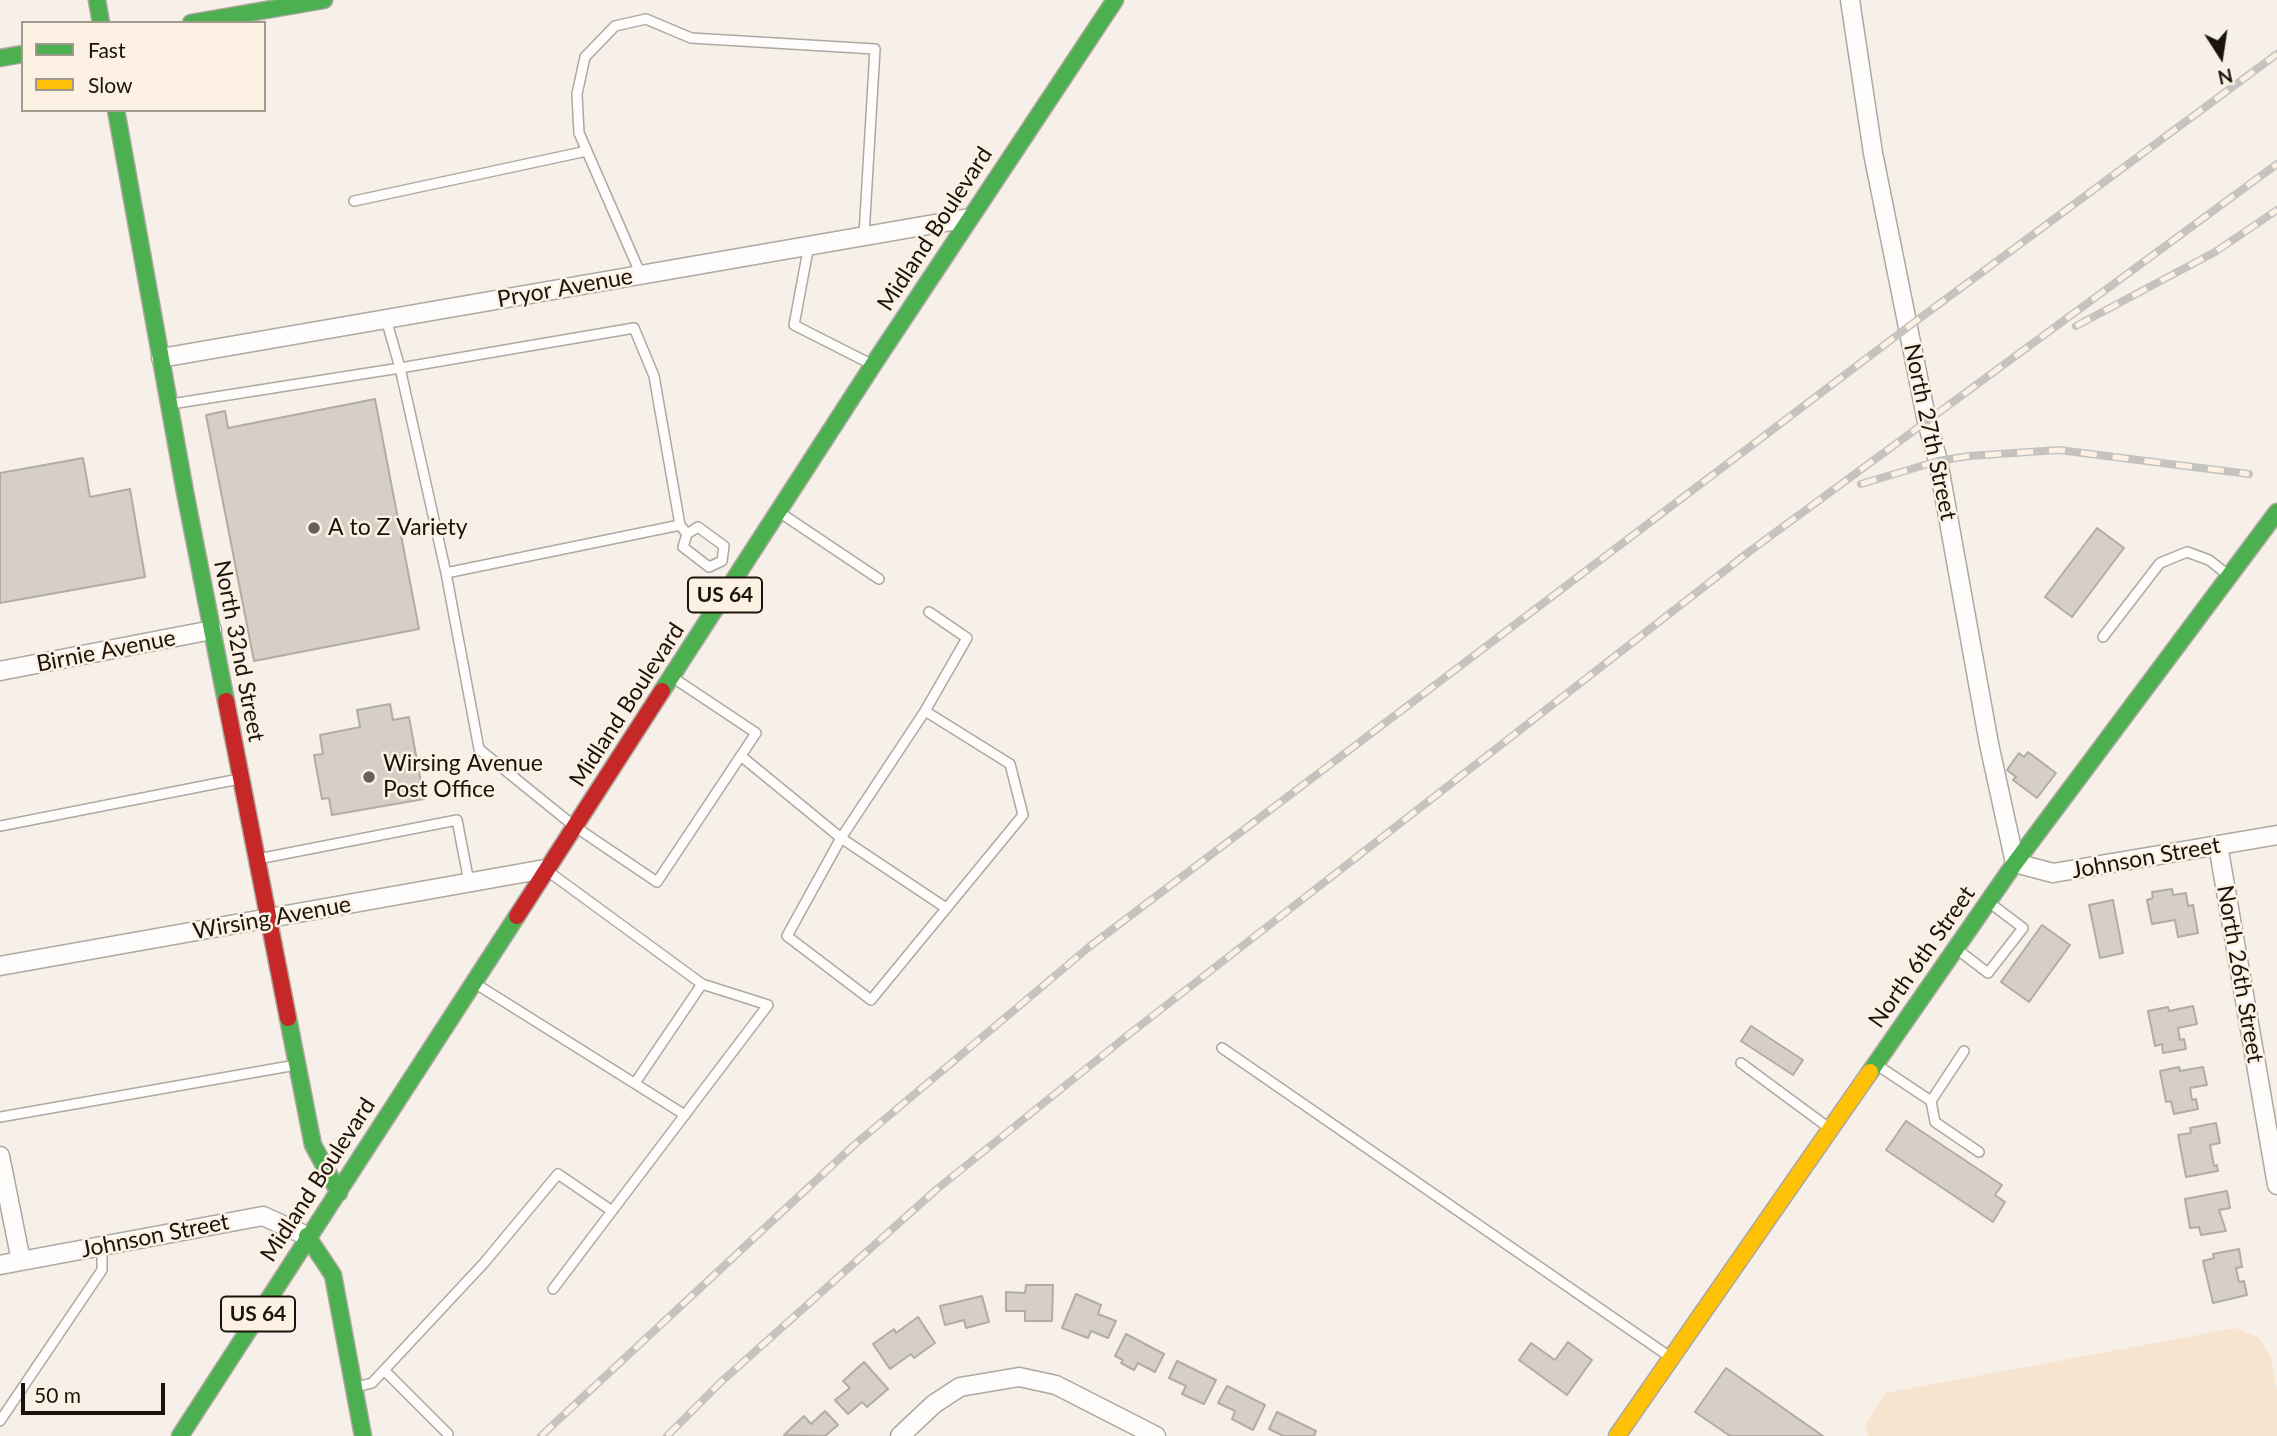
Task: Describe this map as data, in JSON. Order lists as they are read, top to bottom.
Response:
{
  "streets": {
    "street": [
      "Midland Boulevard",
      "Pryor Avenue",
      "North 27th Street",
      "US 64",
      "Birnie Avenue",
      "North 32nd Street",
      "Johnson Street",
      "Wirsing Avenue",
      "North 6th Street",
      "North 26th Street"
    ]
  },
  "crossings": [
    ["Midland Boulevard", "Pryor Avenue"],
    ["Midland Boulevard", "North 32nd Street"],
    ["Midland Boulevard", "Johnson Street"],
    ["Midland Boulevard", "Wirsing Avenue"],
    ["Pryor Avenue", "North 32nd Street"],
    ["North 27th Street", "Johnson Street"],
    ["North 27th Street", "North 6th Street"],
    ["Birnie Avenue", "North 32nd Street"],
    ["North 32nd Street", "Wirsing Avenue"],
    ["Johnson Street", "North 6th Street"],
    ["Johnson Street", "North 26th Street"]
  ],
  "places": ["A to Z Variety", "Wirsing Avenue Post Office"],
  "legend": ["Fast", "Slow"],
  "scale_bar": "50 m",
  "north": "bottom"
}
